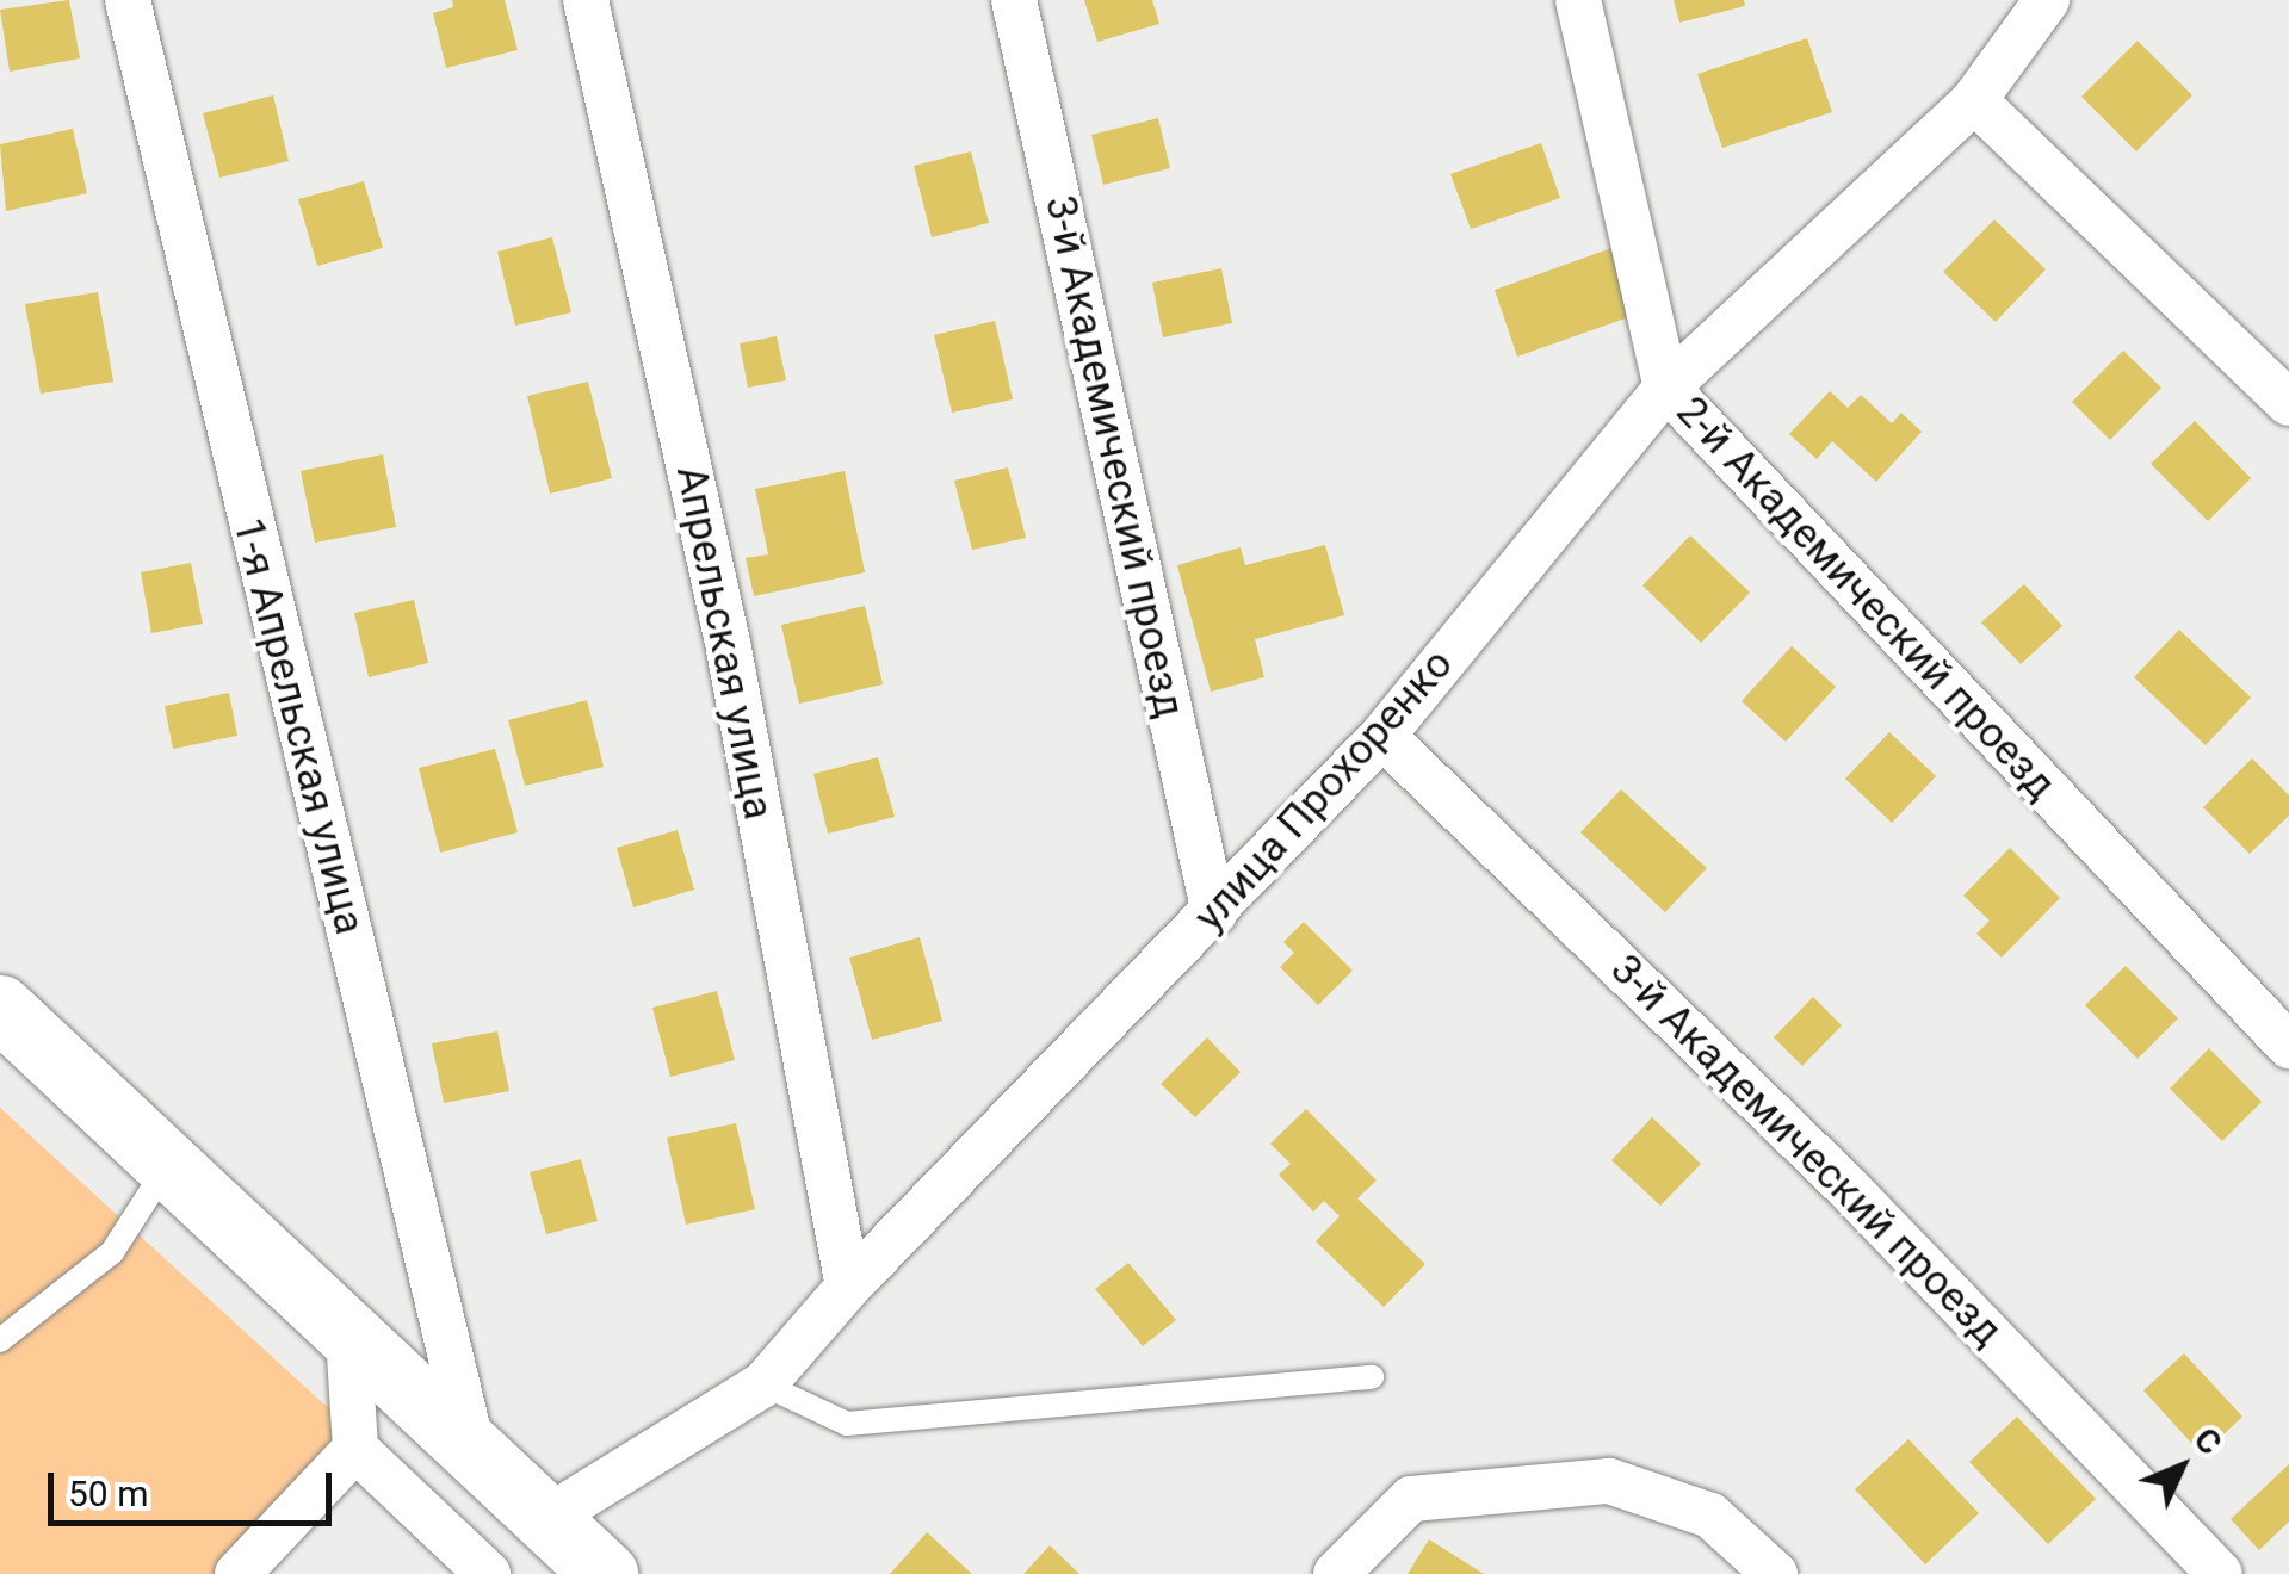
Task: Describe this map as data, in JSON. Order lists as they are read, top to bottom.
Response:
{
  "streets": {
    "street": [
      "3-й Академический проезд",
      "2-й Академический проезд",
      "Апрельская улица",
      "1-я Апрельская улица",
      "улица Прохоренко"
    ]
  },
  "crossings": [
    ["3-й Академический проезд", "улица Прохоренко"],
    ["2-й Академический проезд", "улица Прохоренко"],
    ["Апрельская улица", "улица Прохоренко"]
  ],
  "scale_bar": "50 m",
  "north": "top right"
}
